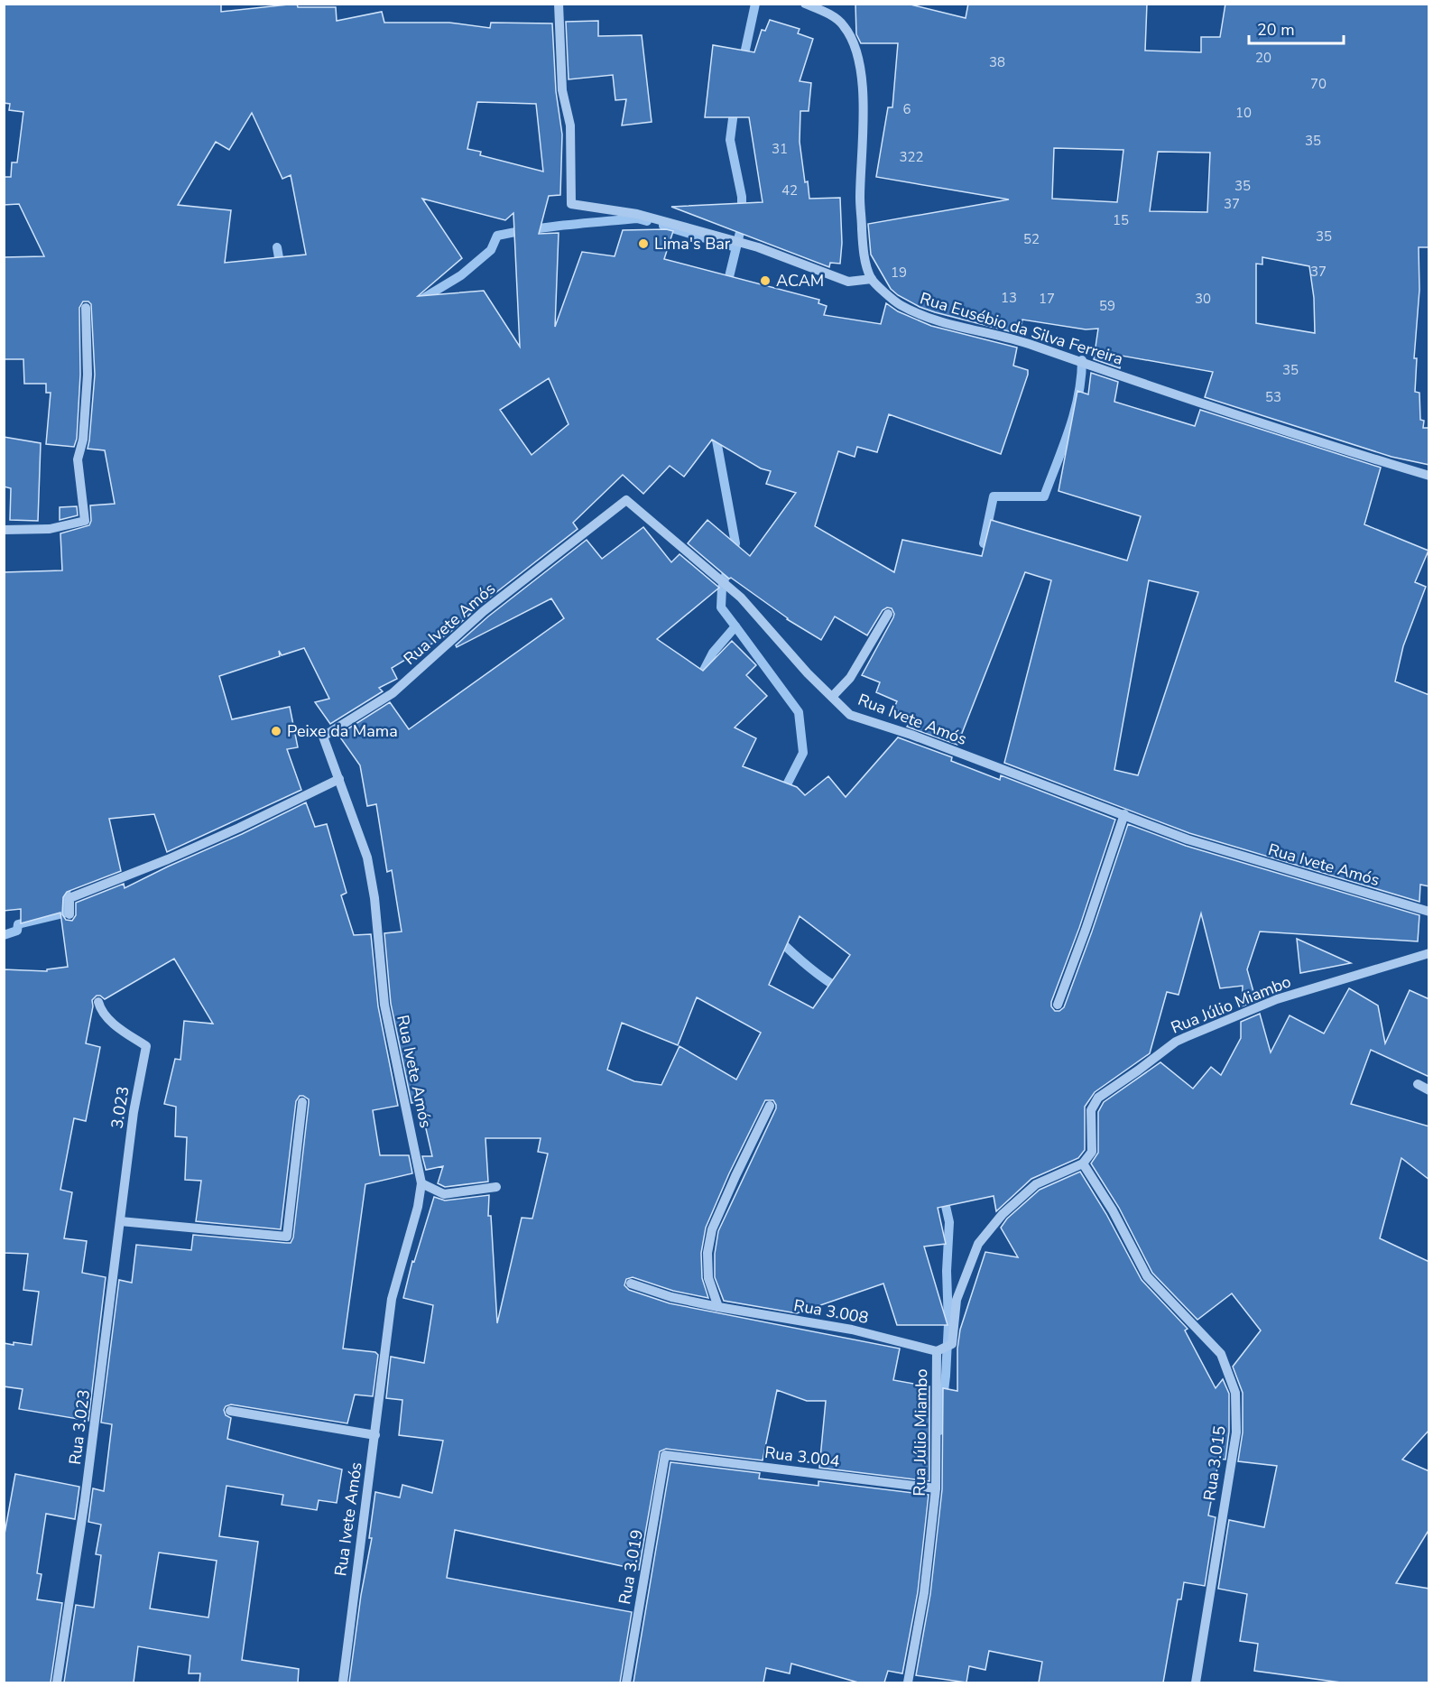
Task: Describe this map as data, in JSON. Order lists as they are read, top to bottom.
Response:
{
  "streets": {
    "street": [
      "Rua Eusébio da Silva Ferreira",
      "Rua Ivete Amós",
      "Rua Júlio Miambo",
      "3.023",
      "Rua 3.008",
      "Rua 3.023",
      "Rua 3.004",
      "Rua 3.015",
      "Rua 3.019"
    ]
  },
  "crossings": [
    ["Rua Júlio Miambo", "Rua 3.008"],
    ["Rua Júlio Miambo", "Rua 3.004"],
    ["Rua Júlio Miambo", "Rua 3.015"],
    ["3.023", "Rua 3.023"],
    ["Rua 3.004", "Rua 3.019"]
  ],
  "places": ["Lima's Bar", "ACAM", "Peixe da Mama"],
  "house_numbers": [
    "20",
    "38",
    "70",
    "6",
    "10",
    "35",
    "31",
    "322",
    "35",
    "42",
    "37",
    "15",
    "35",
    "52",
    "37",
    "19",
    "13",
    "17",
    "30",
    "59",
    "35",
    "53"
  ],
  "scale_bar": "20 m"
}
